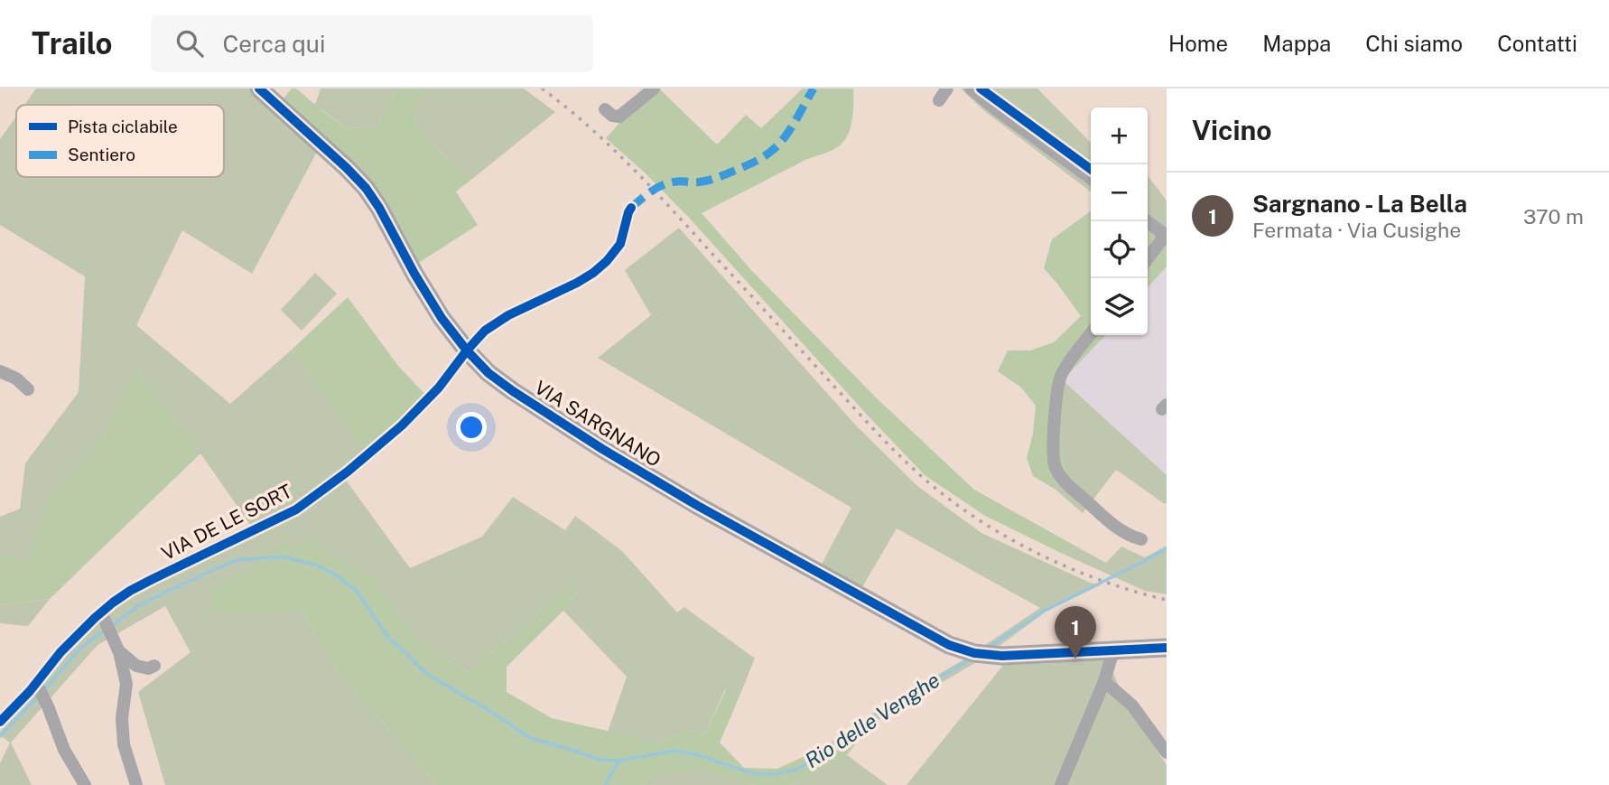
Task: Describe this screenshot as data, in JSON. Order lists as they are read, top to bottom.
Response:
{
  "streets": {
    "street": ["VIA SARGNANO", "VIA DE LE SORT"]
  },
  "crossings": [
    ["VIA SARGNANO", "VIA DE LE SORT"]
  ],
  "water": ["Rio delle Venghe"],
  "legend": ["Pista ciclabile", "Sentiero"],
  "page": {
    "header": "Trailo",
    "search": "Cerca qui",
    "nav": [
      "Home",
      "Mappa",
      "Chi siamo",
      "Contatti"
    ],
    "heading": "Vicino",
    "map_buttons": ["+", "−"],
    "list": [
      {
        "mark": "1",
        "name": "Sargnano - La Bella",
        "note": "Fermata · Via Cusighe",
        "value": "370 m"
      }
    ],
    "pins": "1"
  }
}
